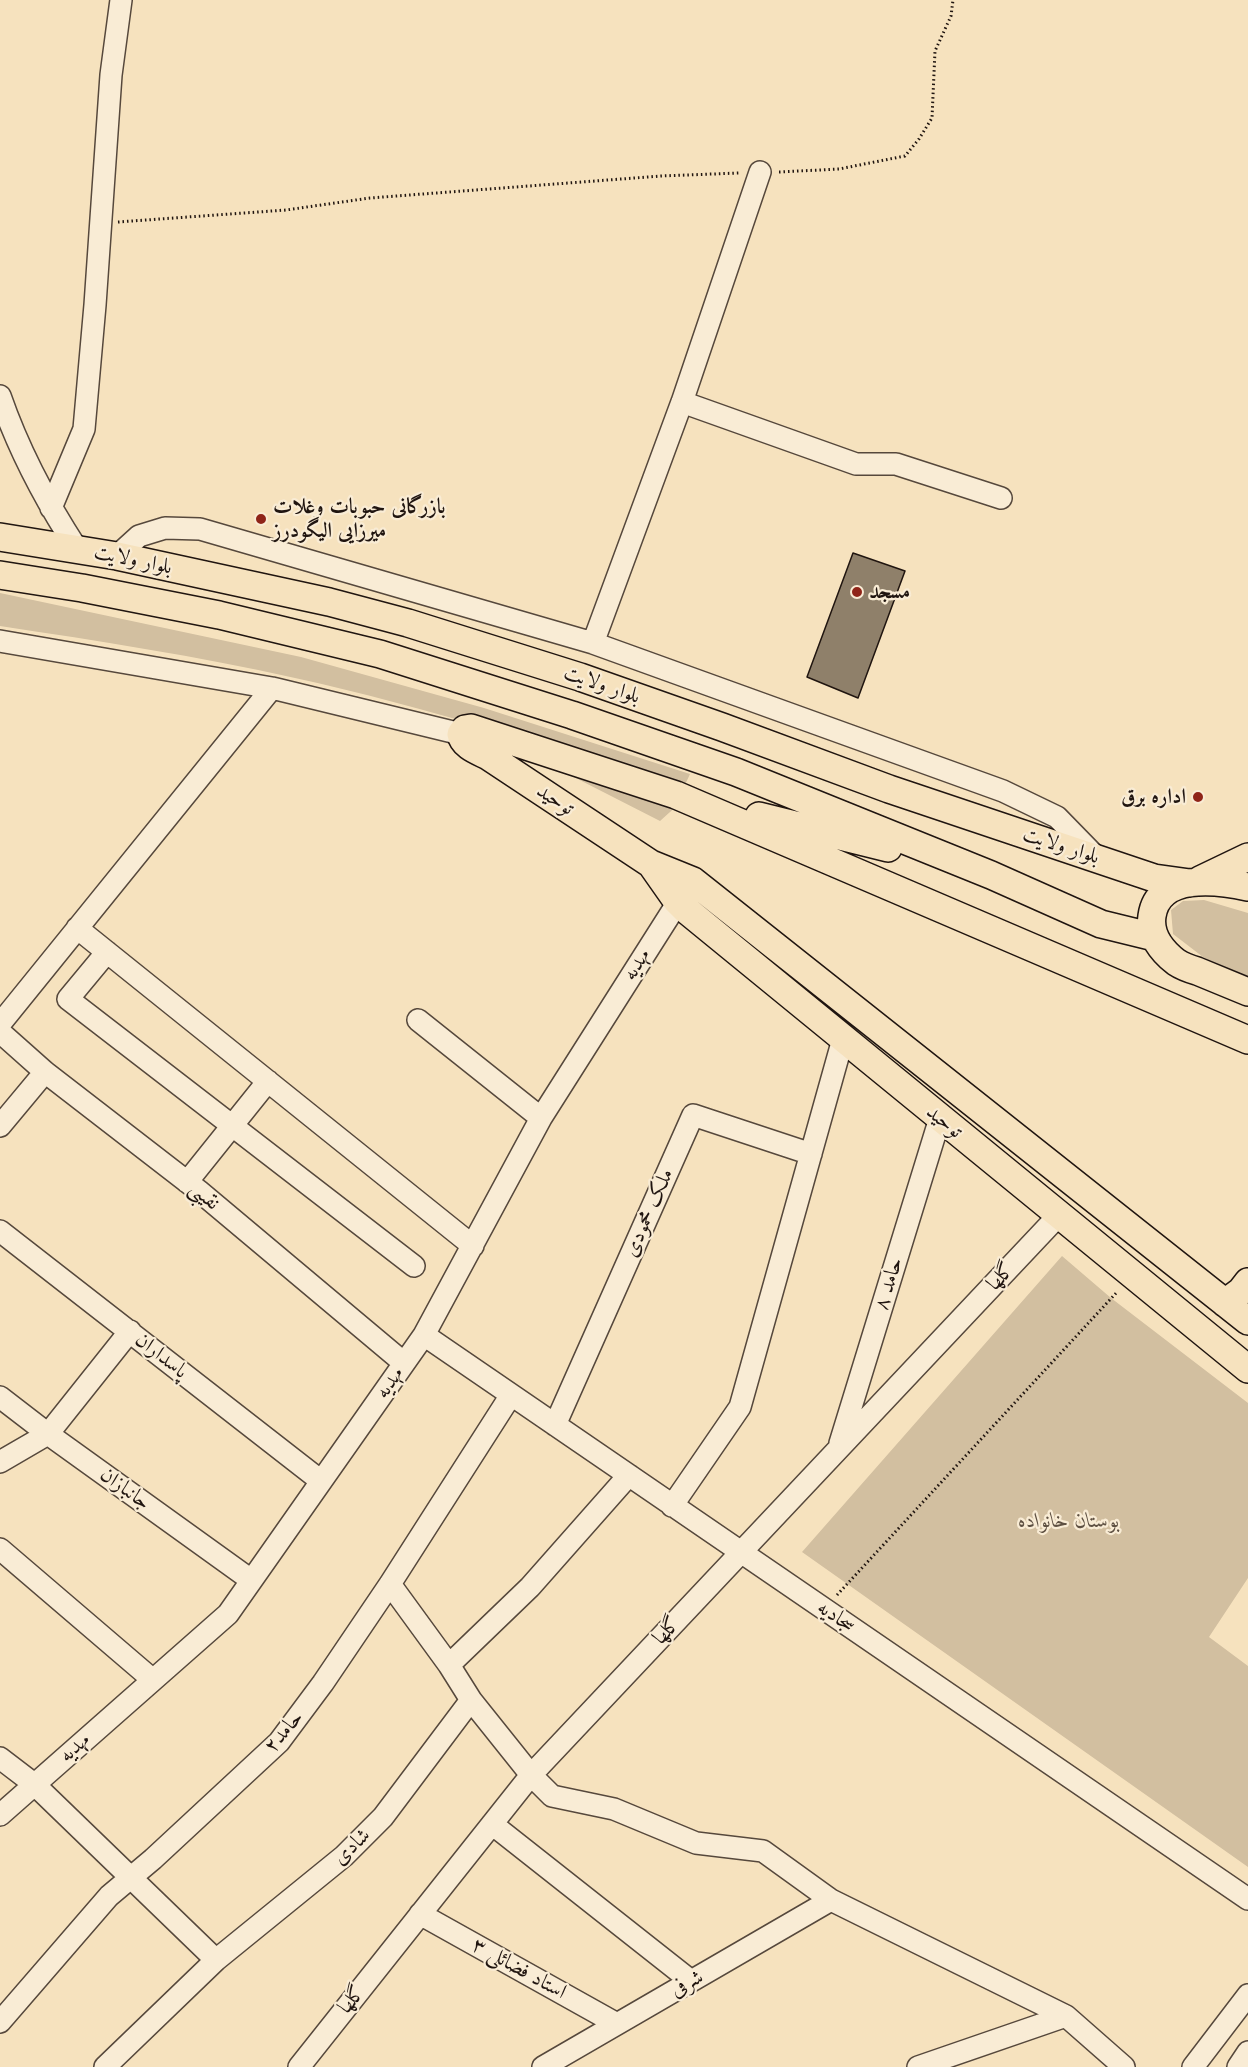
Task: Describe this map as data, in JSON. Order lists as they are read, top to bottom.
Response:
{
  "streets": {
    "main road": ["بلوار ولایت", "توحید"],
    "street": [
      "مهدیه",
      "نقیبی",
      "ملک محمودی",
      "گلها",
      "حامد ۸",
      "پاسداران",
      "جانبازان",
      "سجادیه",
      "حامد۲",
      "شادی",
      "استاد فضائلی ۳",
      "شرفی"
    ]
  },
  "crossings": [
    ["توحید", "مهدیه"],
    ["توحید", "گلها"],
    ["توحید", "حامد ۸"],
    ["مهدیه", "نقیبی"],
    ["مهدیه", "پاسداران"],
    ["مهدیه", "جانبازان"],
    ["مهدیه", "سجادیه"],
    ["ملک محمودی", "سجادیه"],
    ["گلها", "حامد ۸"],
    ["گلها", "سجادیه"],
    ["گلها", "استاد فضائلی ۳"],
    ["سجادیه", "حامد۲"],
    ["استاد فضائلی ۳", "شرفی"]
  ],
  "parks": ["بوستان خانواده"],
  "places": ["بازرگانی حبوبات وغلات میرزایی الیگودرز", "مسجد", "اداره برق"]
}
